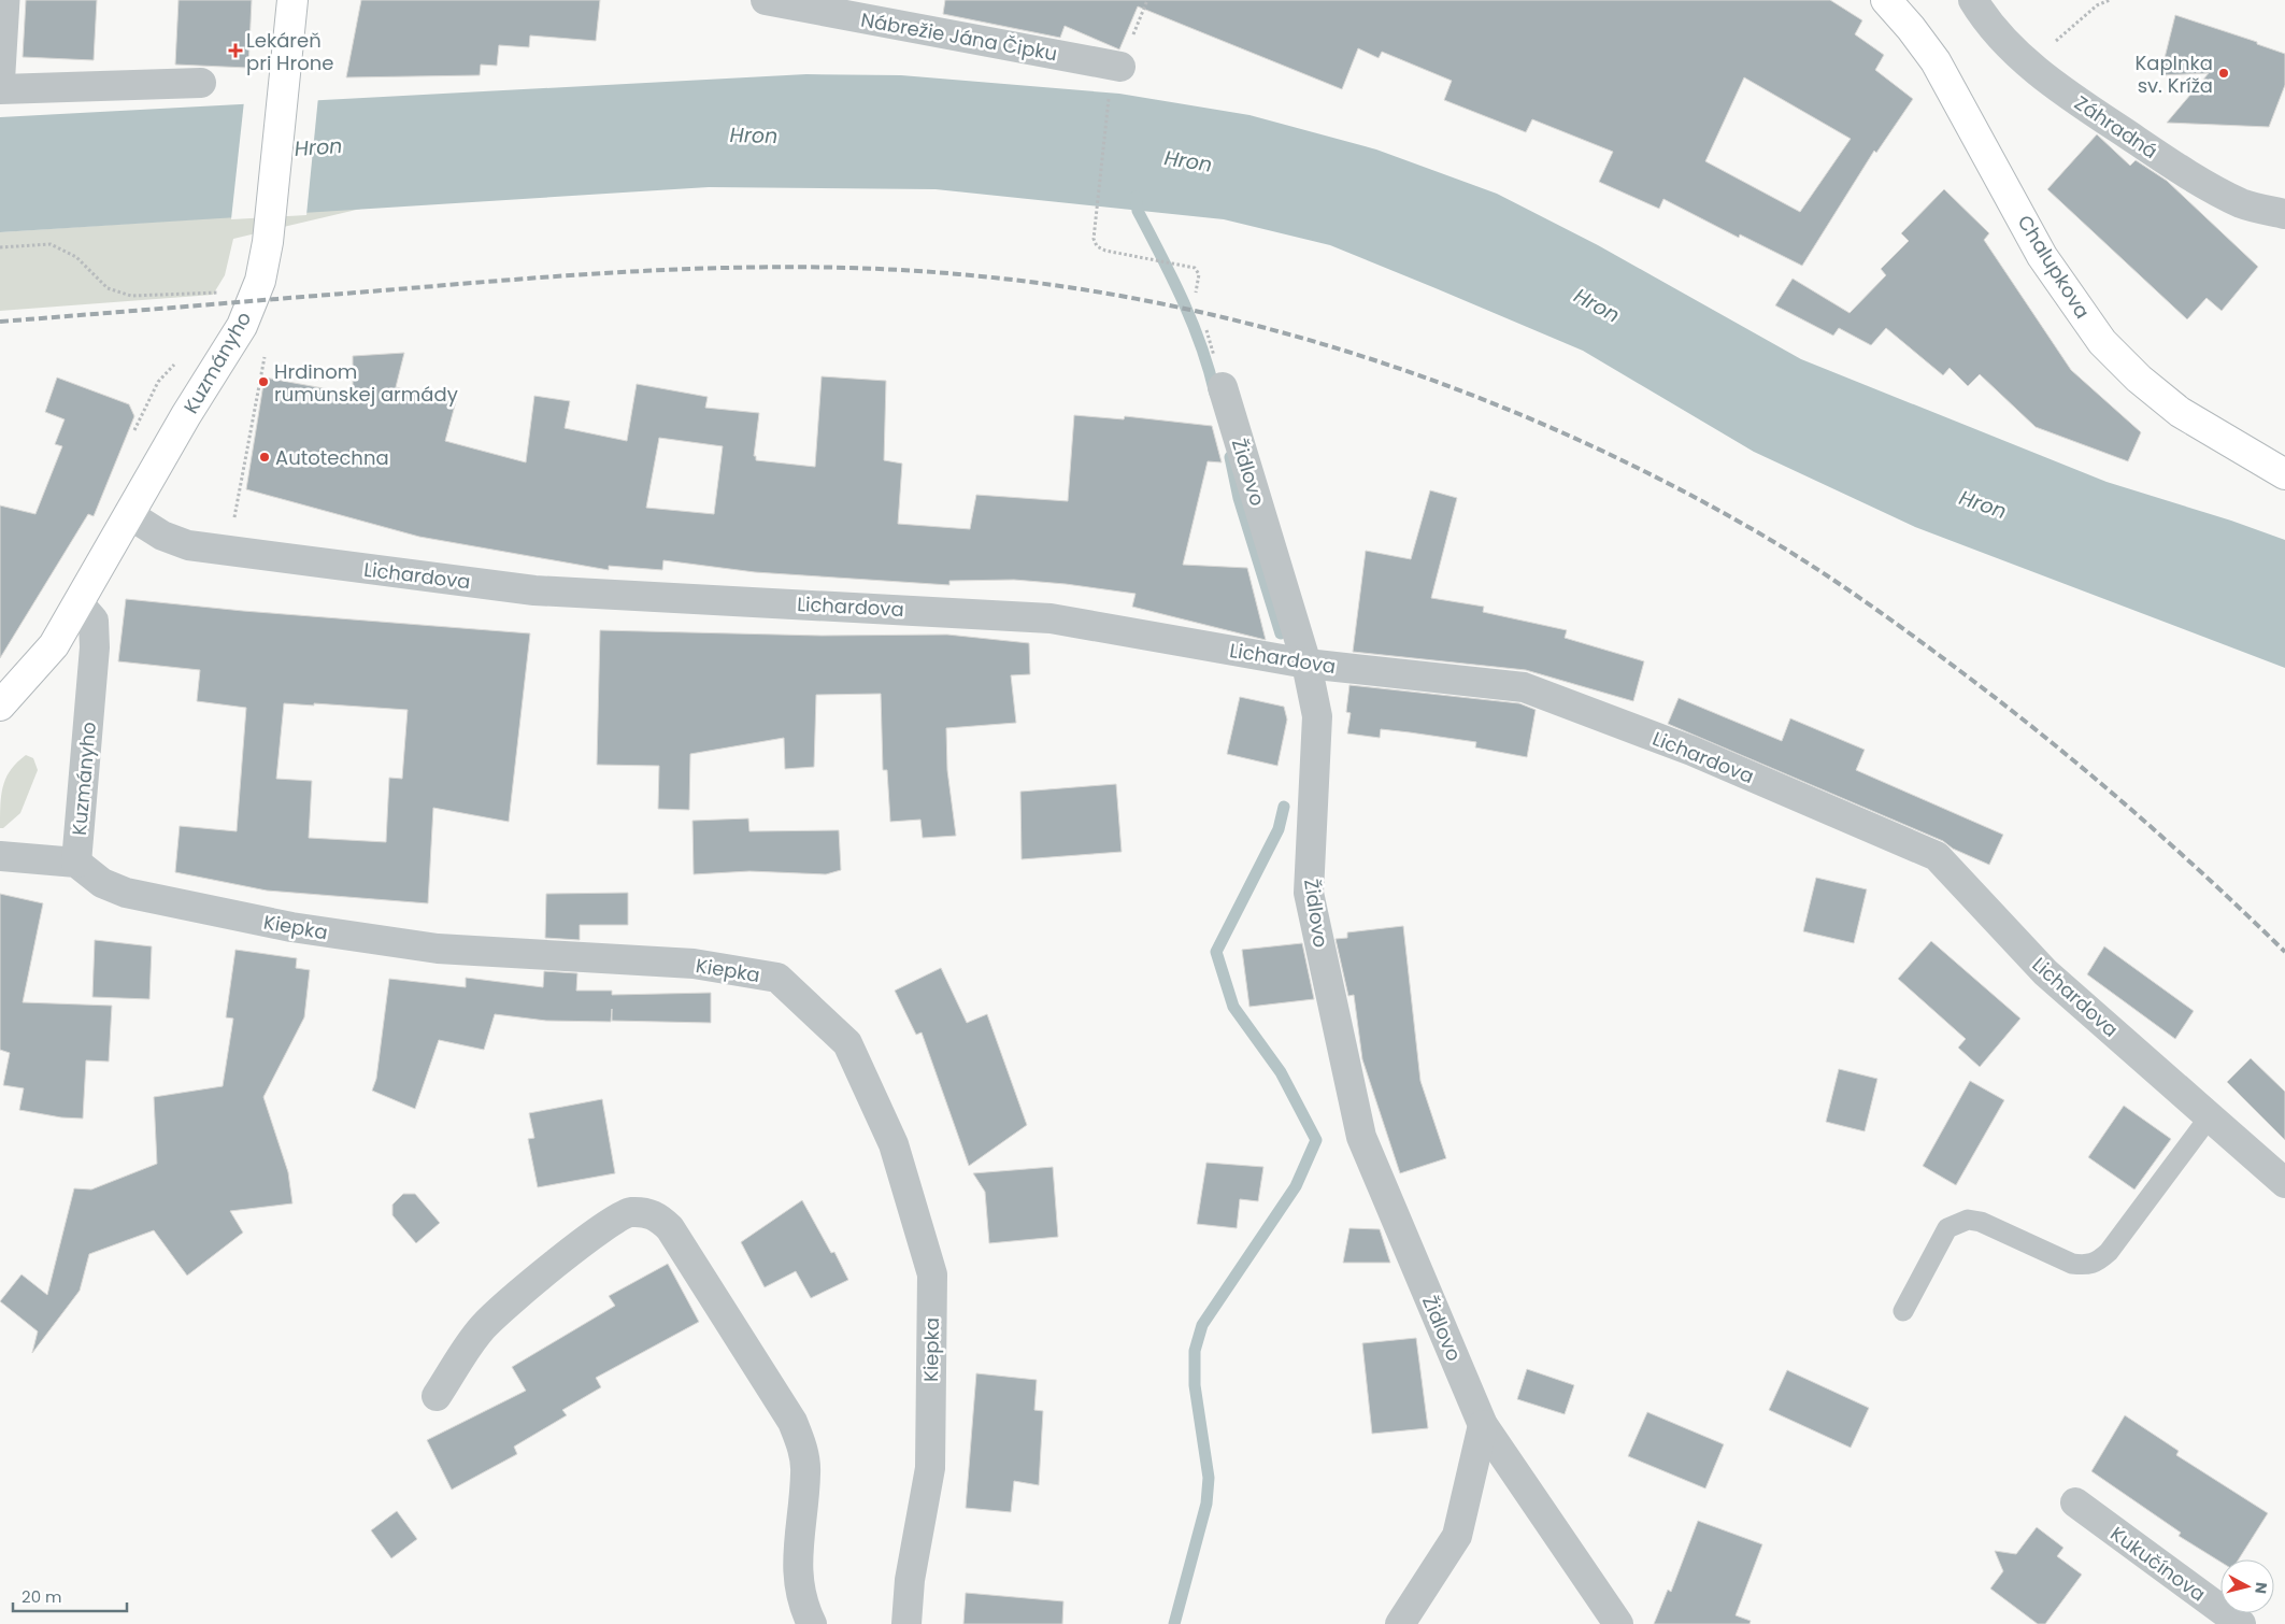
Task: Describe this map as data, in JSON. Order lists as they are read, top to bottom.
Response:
{
  "streets": {
    "main road": ["Chalupkova", "Kuzmányho"],
    "street": [
      "Nábrežie Jána Čipku",
      "Záhradná",
      "Židlovo",
      "Lichardova",
      "Kiepka",
      "Kukučínova"
    ]
  },
  "crossings": [
    ["Kuzmányho", "Lichardova"],
    ["Kuzmányho", "Kiepka"],
    ["Židlovo", "Lichardova"]
  ],
  "water": ["Hron"],
  "places": {
    "health": ["Lekáreň pri Hrone"],
    "other": ["Kaplnka sv. Kríža", "Hrdinom rumunskej armády", "Autotechna"]
  },
  "scale_bar": "20 m",
  "north": "right"
}
